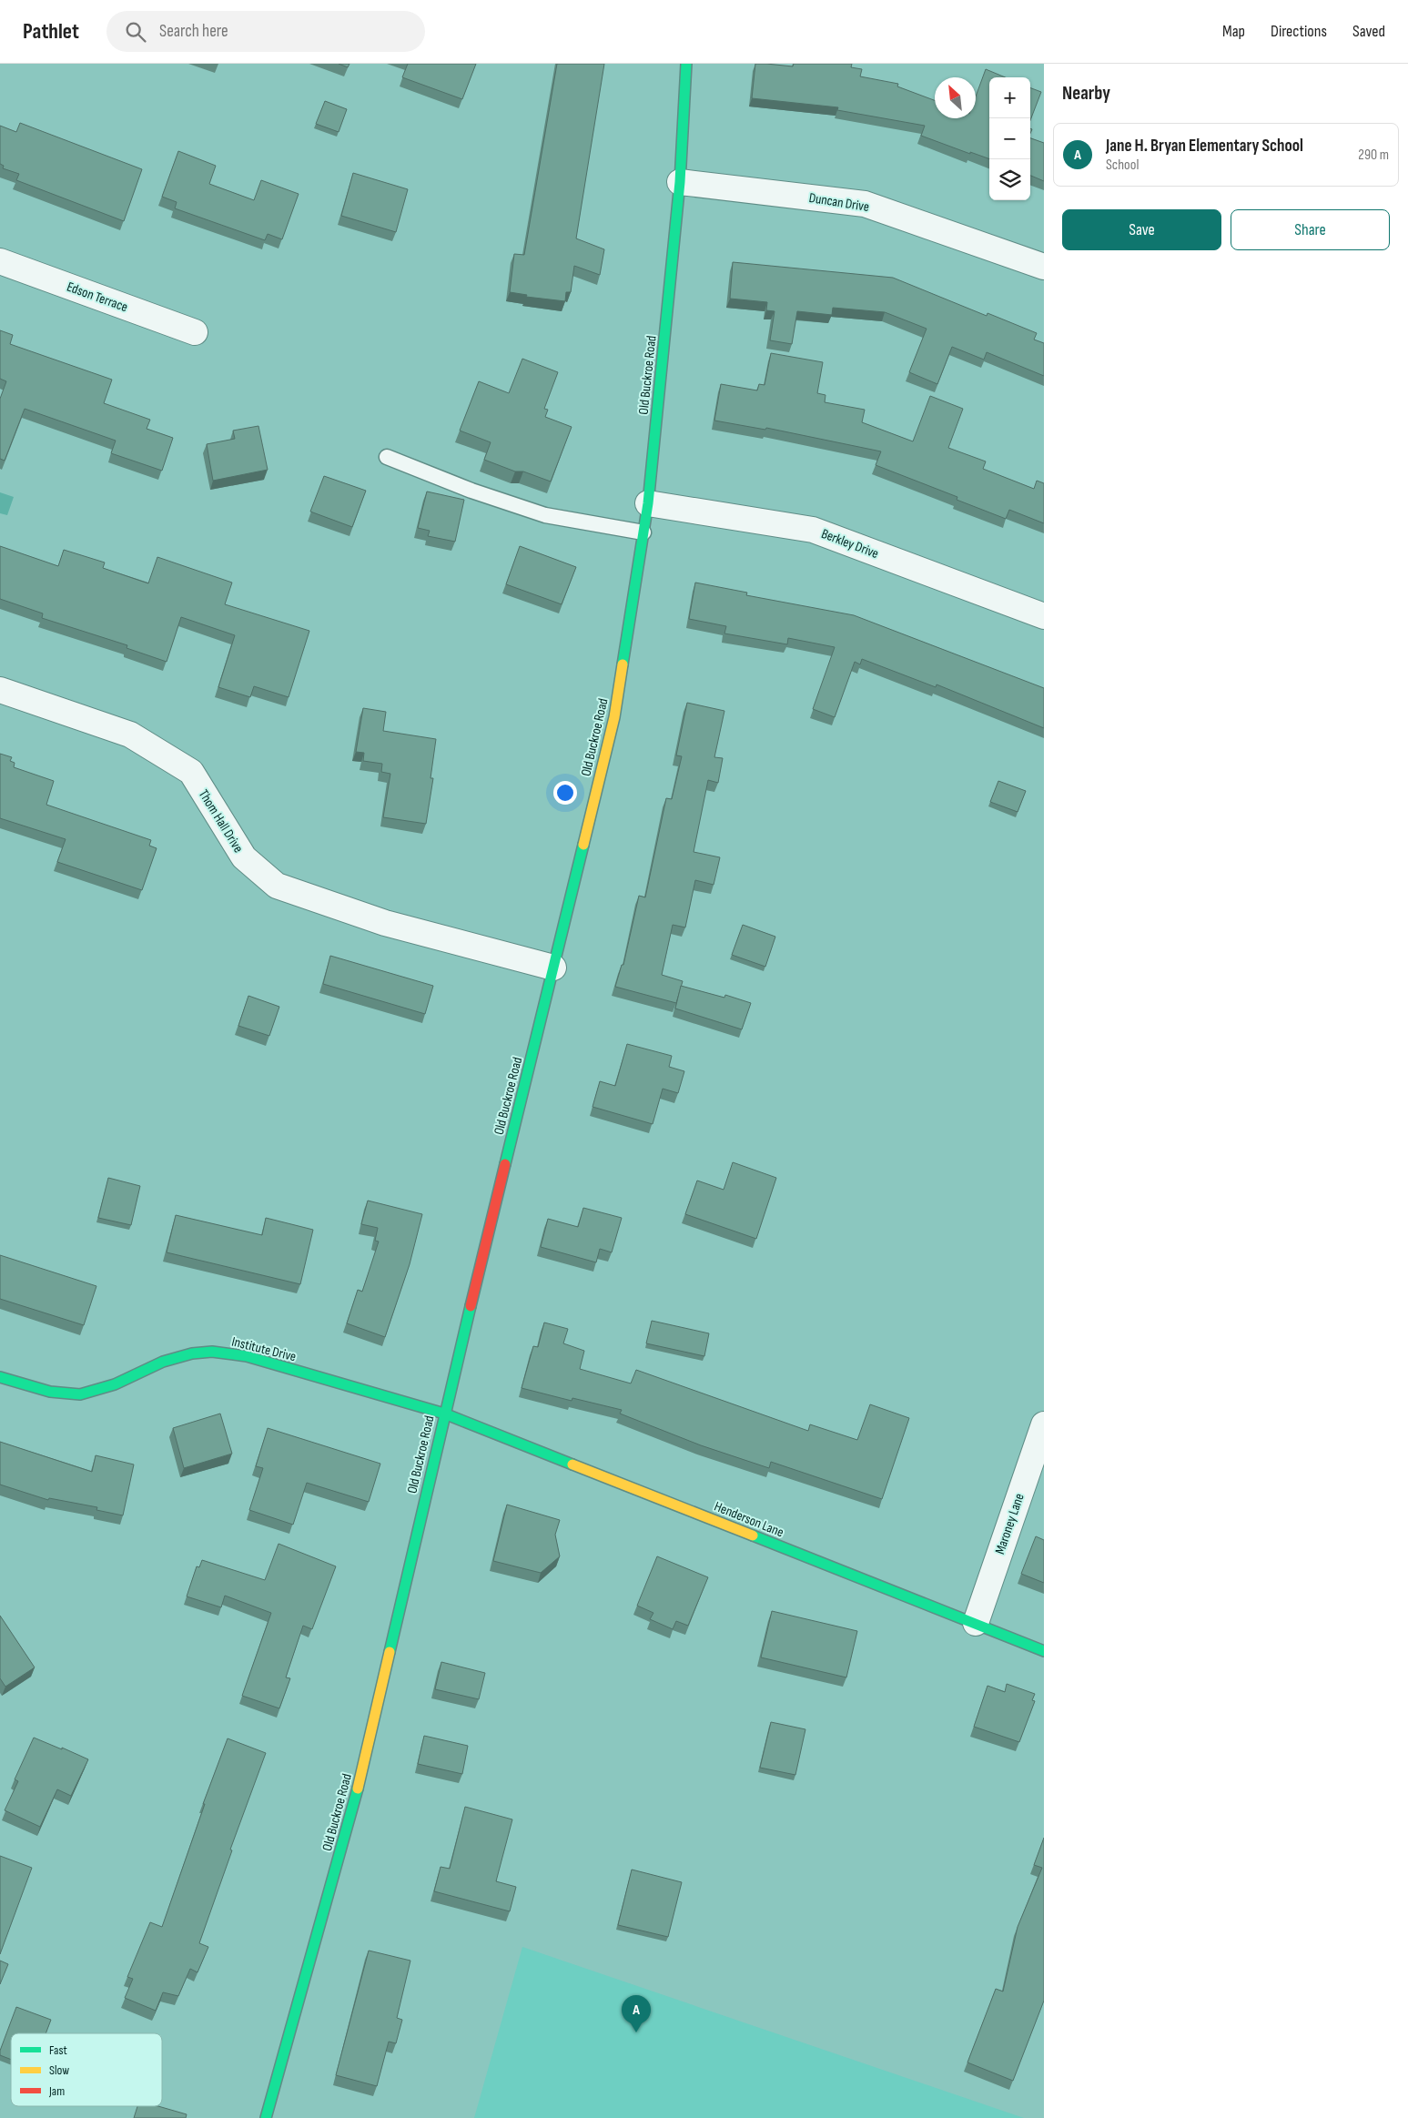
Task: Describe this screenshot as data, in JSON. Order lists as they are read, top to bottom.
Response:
{
  "streets": {
    "street": [
      "Duncan Drive",
      "Edson Terrace",
      "Old Buckroe Road",
      "Berkley Drive",
      "Thom Hall Drive",
      "Institute Drive",
      "Henderson Lane",
      "Maroney Lane"
    ]
  },
  "crossings": [
    ["Duncan Drive", "Old Buckroe Road"],
    ["Old Buckroe Road", "Berkley Drive"],
    ["Old Buckroe Road", "Thom Hall Drive"],
    ["Old Buckroe Road", "Institute Drive"],
    ["Old Buckroe Road", "Henderson Lane"],
    ["Institute Drive", "Henderson Lane"],
    ["Henderson Lane", "Maroney Lane"]
  ],
  "legend": ["Fast", "Slow", "Jam"],
  "north": "top left",
  "page": {
    "header": "Pathlet",
    "search": "Search here",
    "nav": ["Map", "Directions", "Saved"],
    "heading": "Nearby",
    "map_buttons": ["+", "−"],
    "list": [
      {
        "mark": "A",
        "name": "Jane H. Bryan Elementary School",
        "note": "School",
        "value": "290 m"
      }
    ],
    "buttons": ["Save", "Share"],
    "pins": "A"
  }
}
